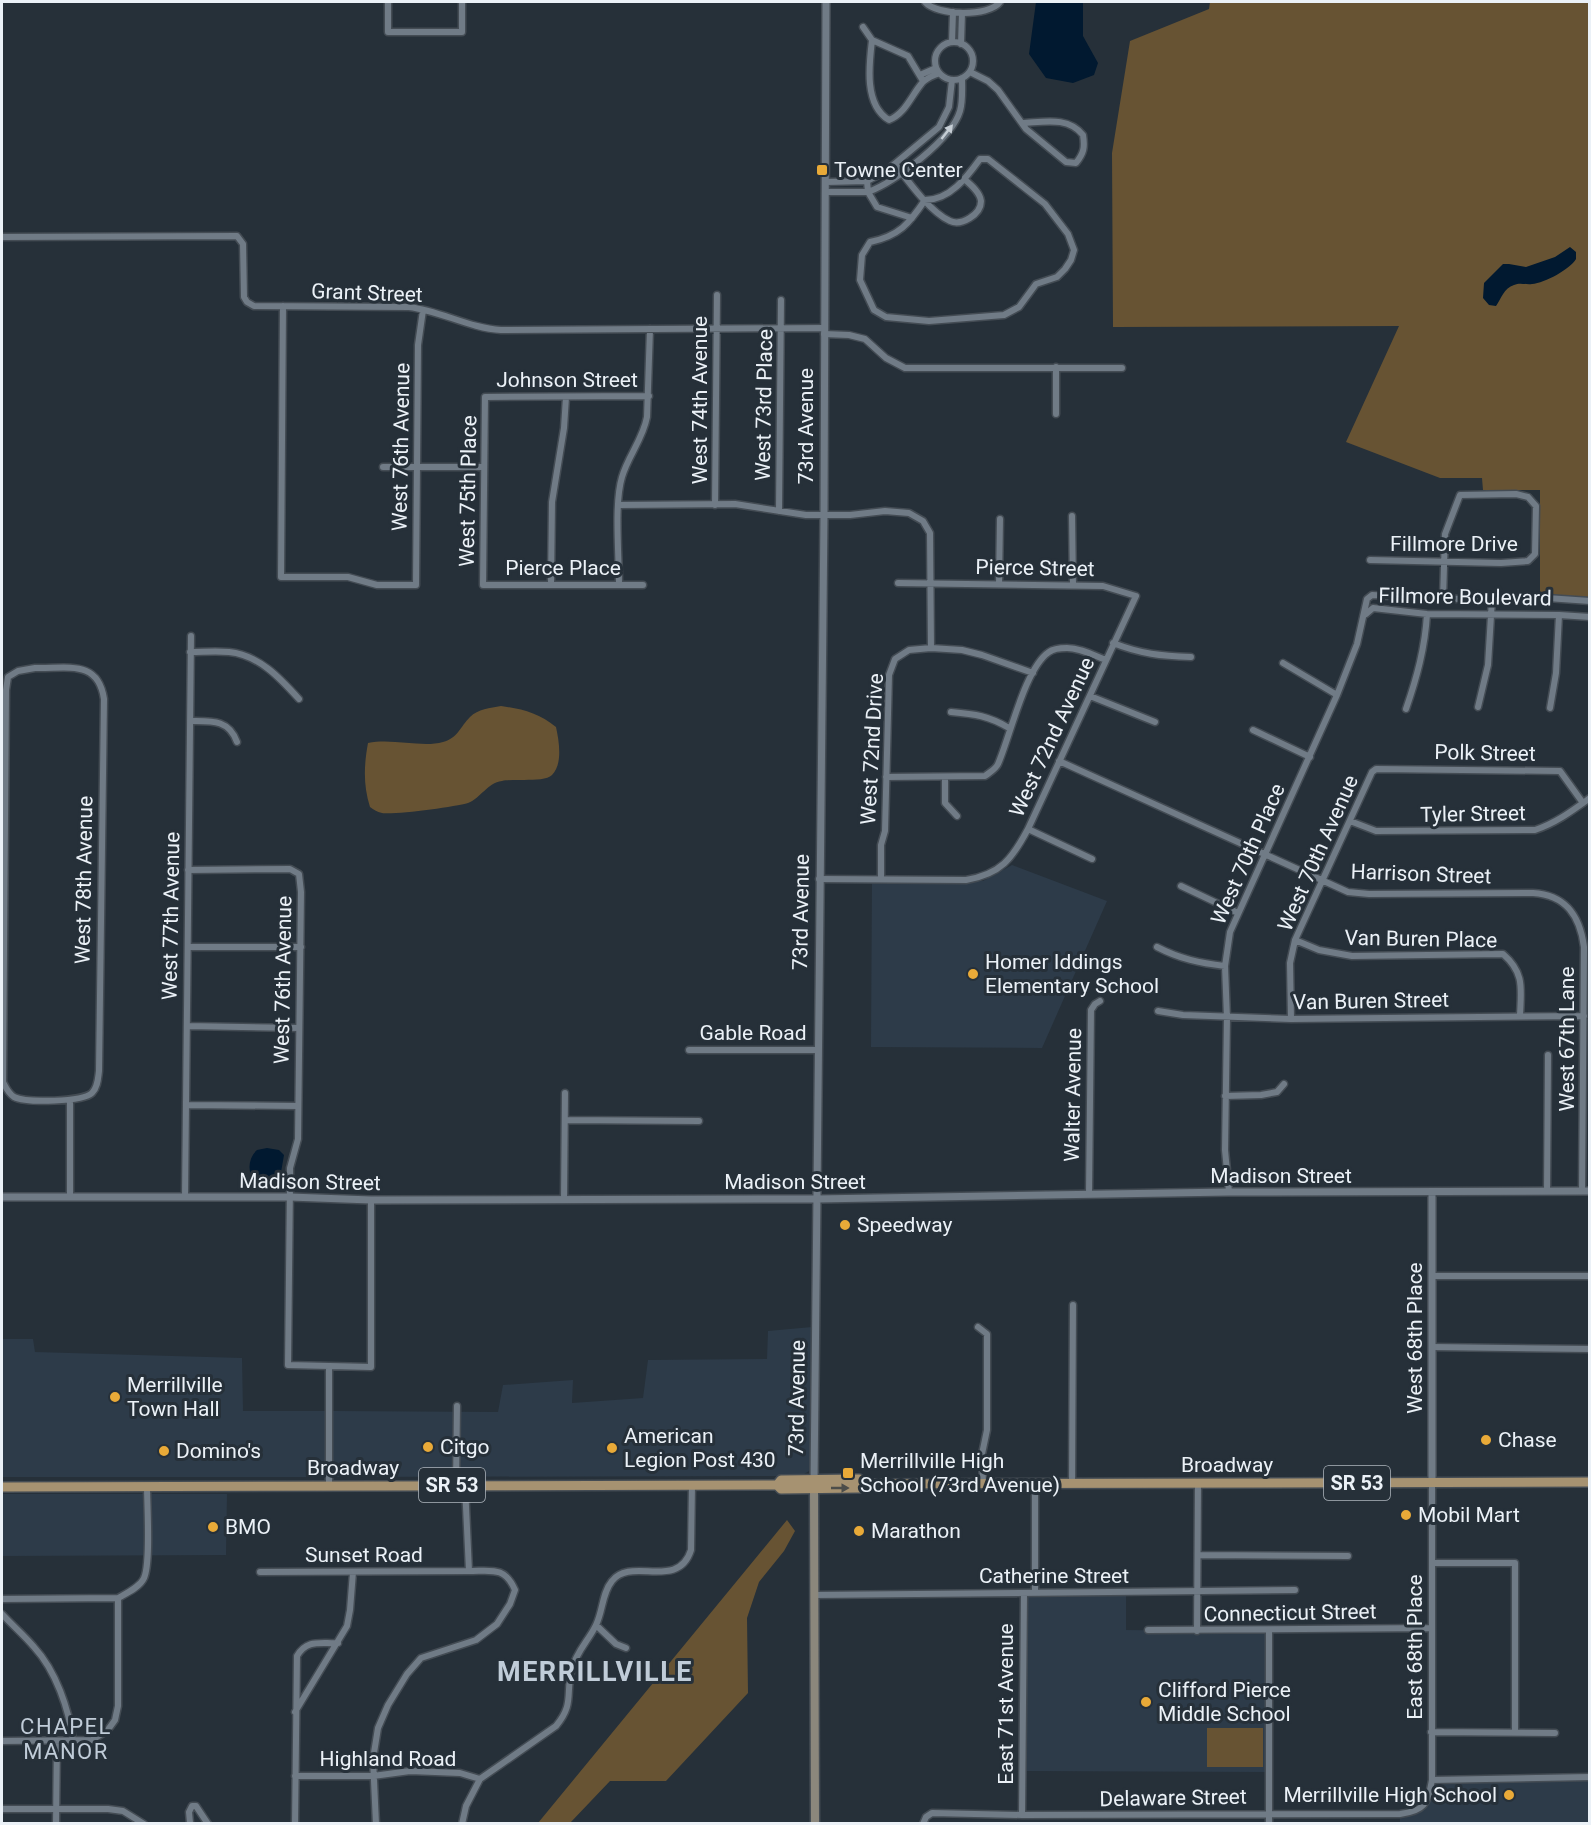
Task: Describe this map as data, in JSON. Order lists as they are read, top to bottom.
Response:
{
  "streets": {
    "main road": ["73rd Avenue", "Broadway", "SR 53"],
    "street": [
      "Grant Street",
      "Johnson Street",
      "West 74th Avenue",
      "West 73rd Place",
      "West 76th Avenue",
      "West 75th Place",
      "Fillmore Drive",
      "Pierce Place",
      "Pierce Street",
      "Fillmore Boulevard",
      "West 72nd Avenue",
      "West 72nd Drive",
      "Polk Street",
      "Tyler Street",
      "West 70th Avenue",
      "West 70th Place",
      "Harrison Street",
      "West 78th Avenue",
      "West 77th Avenue",
      "Van Buren Place",
      "Van Buren Street",
      "Gable Road",
      "West 67th Lane",
      "Walter Avenue",
      "Madison Street",
      "West 68th Place",
      "Sunset Road",
      "Catherine Street",
      "Connecticut Street",
      "East 68th Place",
      "East 71st Avenue",
      "Highland Road",
      "Delaware Street"
    ]
  },
  "crossings": [
    ["Grant Street", "West 74th Avenue"],
    ["Grant Street", "West 73rd Place"],
    ["Grant Street", "73rd Avenue"],
    ["Grant Street", "West 76th Avenue"],
    ["Johnson Street", "West 75th Place"],
    ["73rd Avenue", "Gable Road"],
    ["73rd Avenue", "Madison Street"],
    ["73rd Avenue", "Broadway"],
    ["73rd Avenue", "Catherine Street"],
    ["West 76th Avenue", "West 77th Avenue"],
    ["West 76th Avenue", "Madison Street"],
    ["West 75th Place", "Pierce Place"],
    ["Pierce Street", "West 72nd Avenue"],
    ["Fillmore Boulevard", "West 70th Place"],
    ["West 72nd Avenue", "West 72nd Drive"],
    ["West 72nd Avenue", "Harrison Street"],
    ["Polk Street", "Tyler Street"],
    ["Polk Street", "West 70th Avenue"],
    ["Tyler Street", "West 70th Avenue"],
    ["West 70th Avenue", "Harrison Street"],
    ["West 70th Avenue", "Van Buren Place"],
    ["West 70th Avenue", "Van Buren Street"],
    ["West 70th Place", "Harrison Street"],
    ["West 70th Place", "Van Buren Street"],
    ["West 70th Place", "Madison Street"],
    ["Harrison Street", "West 67th Lane"],
    ["West 77th Avenue", "Madison Street"],
    ["Van Buren Place", "Van Buren Street"],
    ["Van Buren Street", "West 67th Lane"],
    ["West 67th Lane", "Madison Street"],
    ["Walter Avenue", "Madison Street"],
    ["Madison Street", "West 68th Place"],
    ["West 68th Place", "Broadway"],
    ["West 68th Place", "East 68th Place"],
    ["Broadway", "East 68th Place"],
    ["Sunset Road", "Highland Road"],
    ["Catherine Street", "East 71st Avenue"],
    ["Connecticut Street", "East 68th Place"],
    ["East 68th Place", "Delaware Street"],
    ["East 71st Avenue", "Delaware Street"]
  ],
  "districts": ["MERRILLVILLE", "CHAPEL MANOR"],
  "places": {
    "transit": ["Towne Center", "Merrillville High School (73rd Avenue)"],
    "other": [
      "Homer Iddings Elementary School",
      "Speedway",
      "Merrillville Town Hall",
      "Chase",
      "Citgo",
      "American Legion Post 430",
      "Domino's",
      "Mobil Mart",
      "BMO",
      "Marathon",
      "Clifford Pierce Middle School",
      "Merrillville High School"
    ]
  }
}
